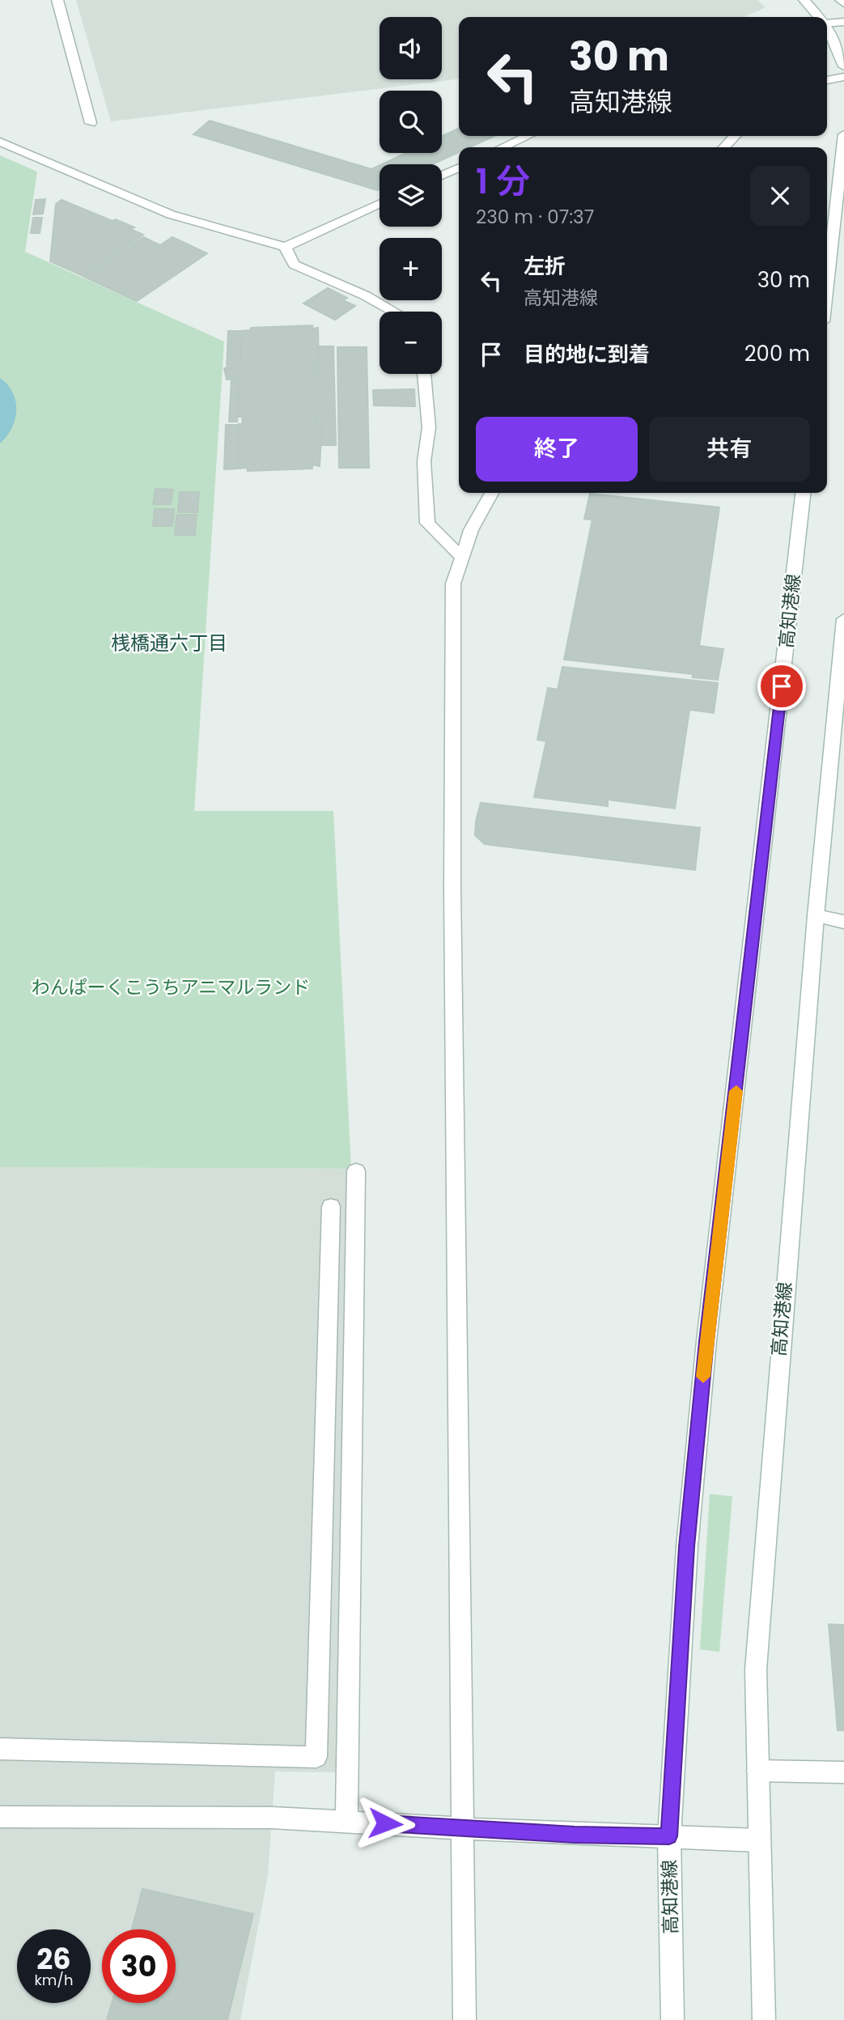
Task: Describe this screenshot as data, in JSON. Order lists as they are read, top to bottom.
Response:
{
  "streets": {
    "street": ["高知港線"]
  },
  "districts": ["桟橋通六丁目"],
  "parks": ["わんぱーくこうちアニマルランド"],
  "page": {
    "map_buttons": ["+", "−"],
    "turn": ["30 m", "高知港線"],
    "heading": ["1 分", "230 m · 07:37"],
    "list": [
      {
        "name": "左折",
        "note": "高知港線",
        "value": "30 m"
      },
      {
        "name": "目的地に到着",
        "value": "200 m"
      }
    ],
    "buttons": ["終了", "共有"],
    "speed": "26 km/h",
    "limit": "30"
  }
}
